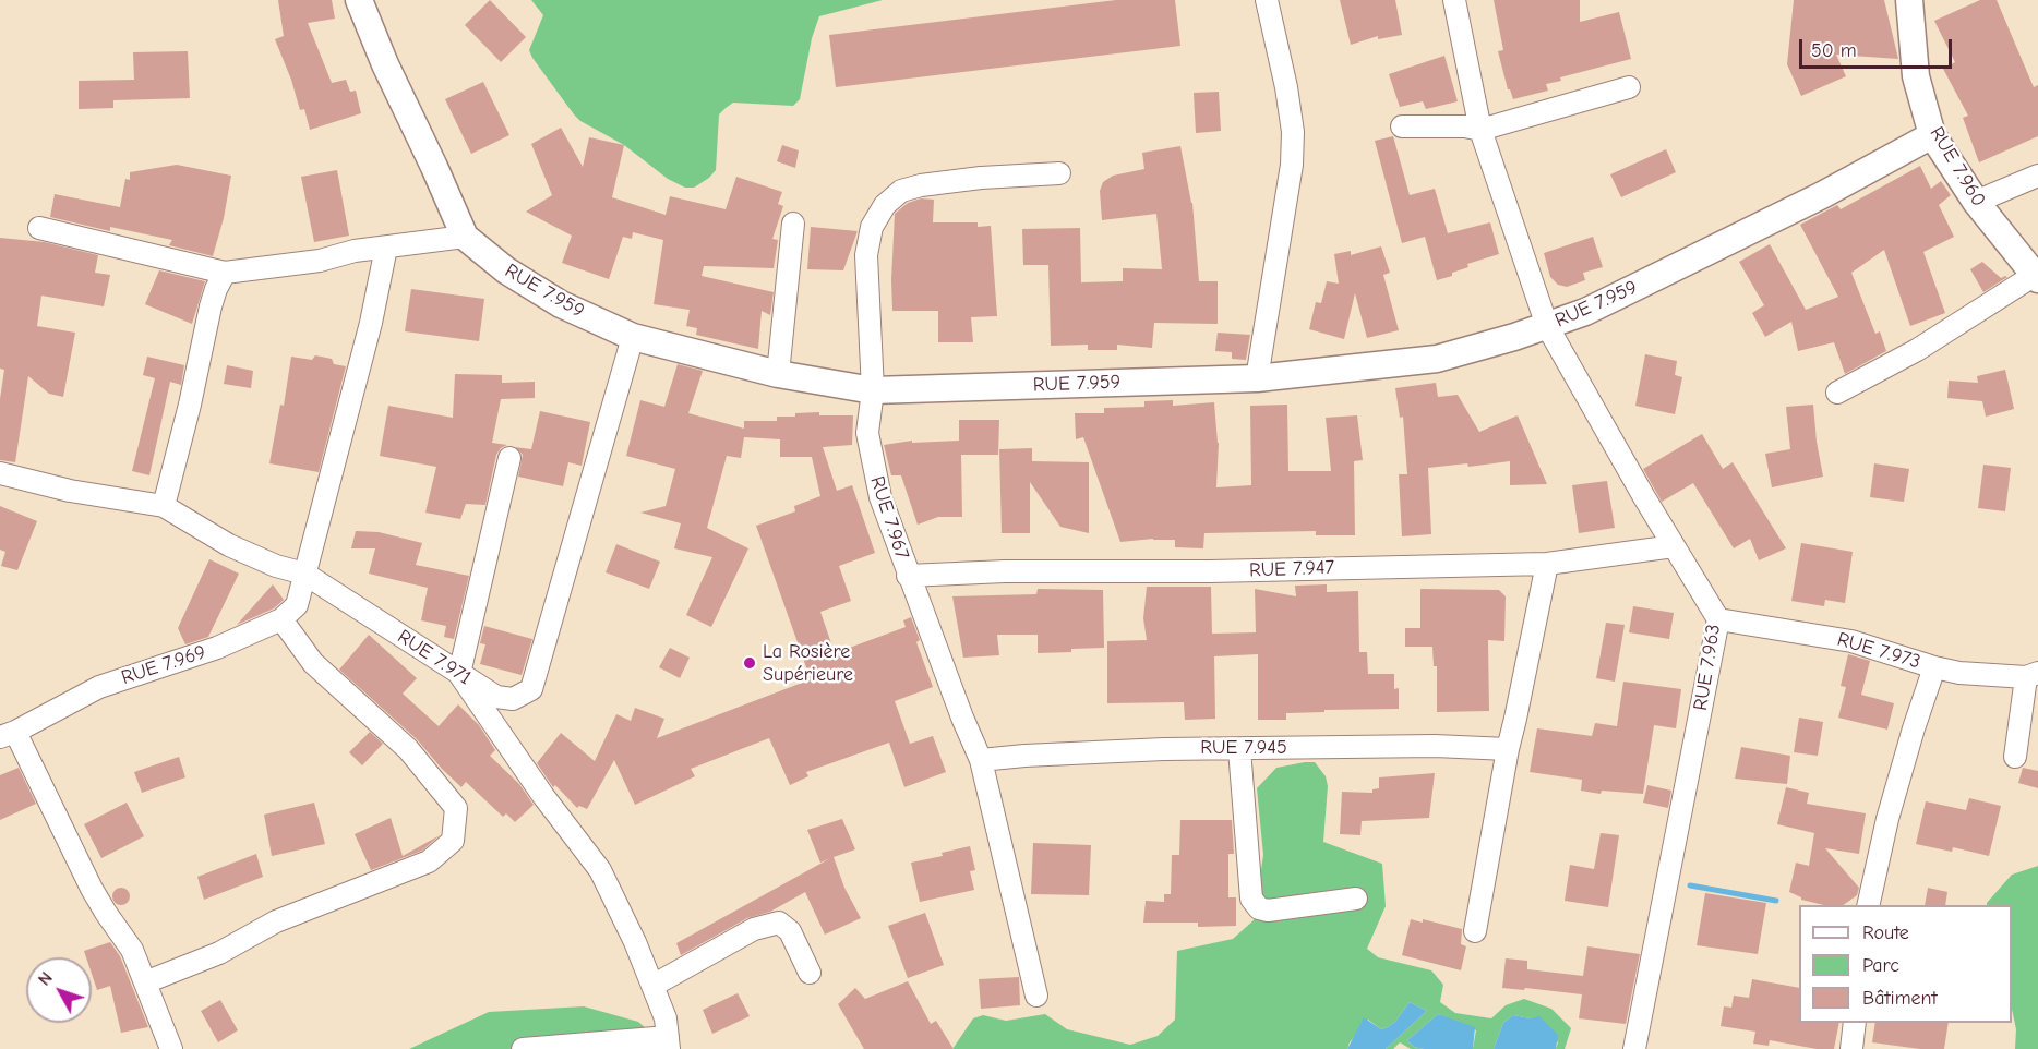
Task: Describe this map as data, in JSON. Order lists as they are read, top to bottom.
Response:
{
  "streets": {
    "street": [
      "RUE 7.960",
      "RUE 7.959",
      "RUE 7.967",
      "RUE 7.947",
      "RUE 7.973",
      "RUE 7.971",
      "RUE 7.969",
      "RUE 7.963",
      "RUE 7.945"
    ]
  },
  "crossings": [
    ["RUE 7.960", "RUE 7.959"],
    ["RUE 7.959", "RUE 7.967"],
    ["RUE 7.959", "RUE 7.971"],
    ["RUE 7.959", "RUE 7.963"],
    ["RUE 7.967", "RUE 7.947"],
    ["RUE 7.967", "RUE 7.945"],
    ["RUE 7.947", "RUE 7.963"],
    ["RUE 7.973", "RUE 7.963"]
  ],
  "places": ["La Rosière Supérieure"],
  "legend": ["Route", "Parc", "Bâtiment"],
  "scale_bar": "50 m",
  "north": "top left"
}
